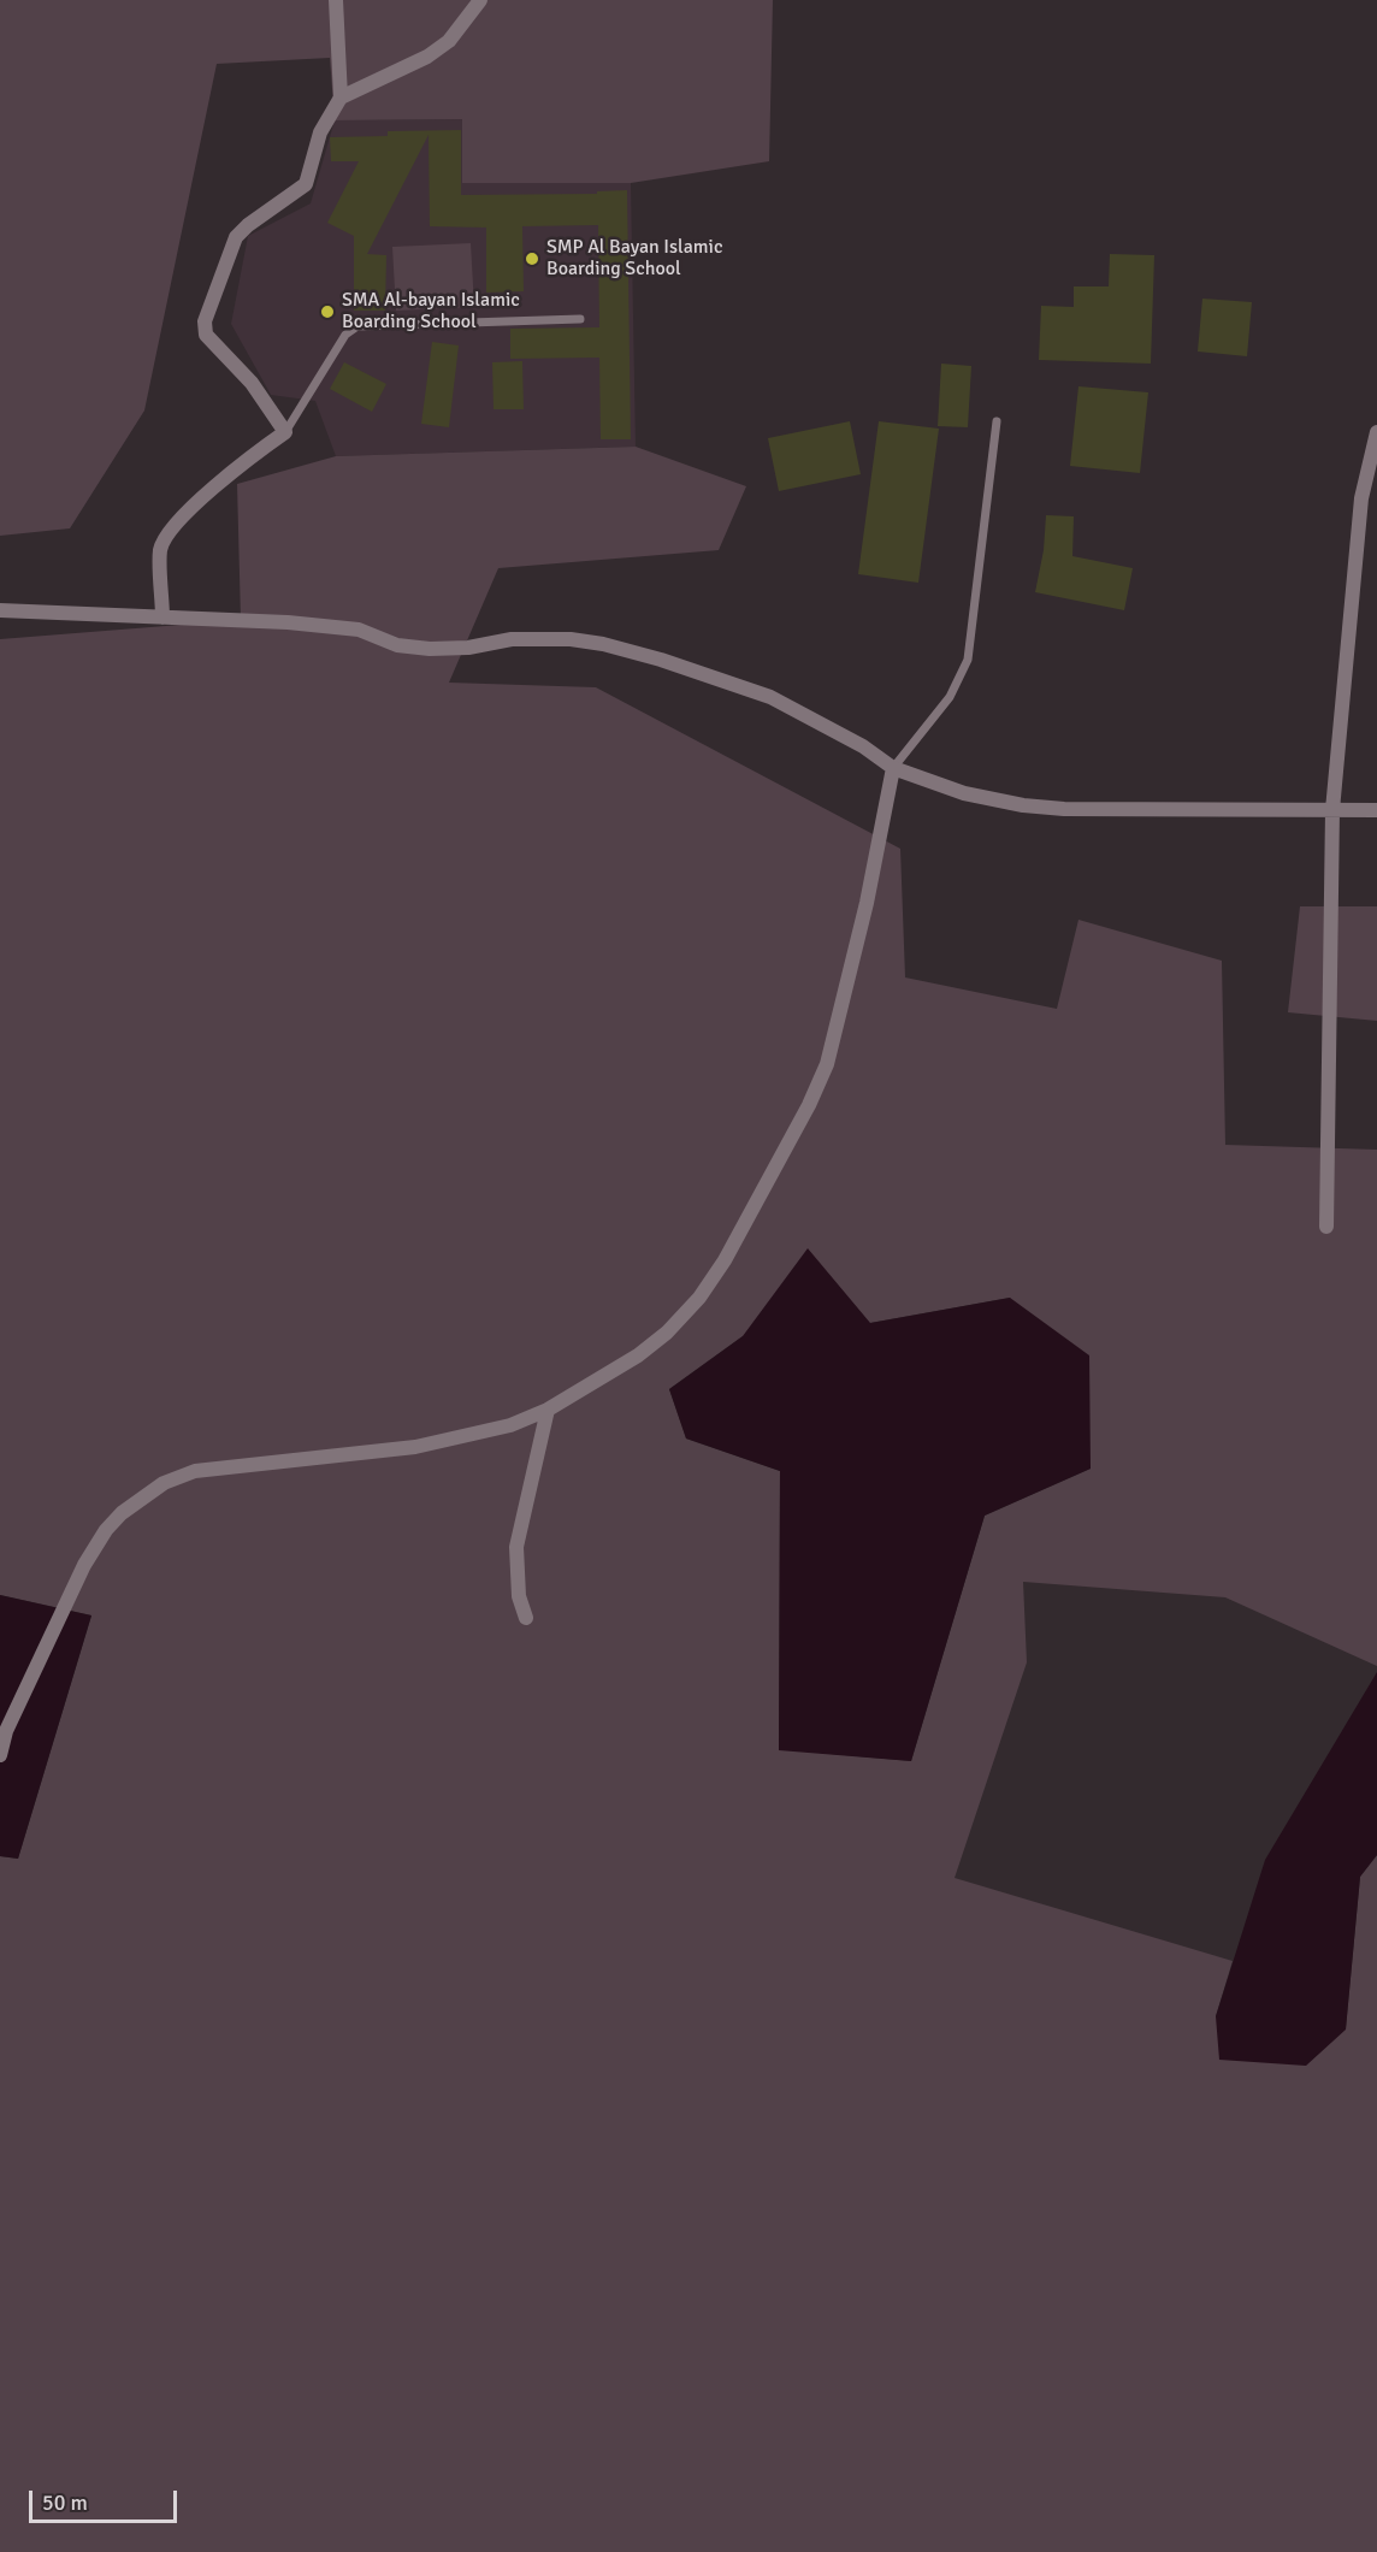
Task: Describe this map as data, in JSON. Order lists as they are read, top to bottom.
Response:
{
  "places": ["SMP Al Bayan Islamic Boarding School", "SMA Al-bayan Islamic Boarding School"],
  "scale_bar": "50 m"
}
